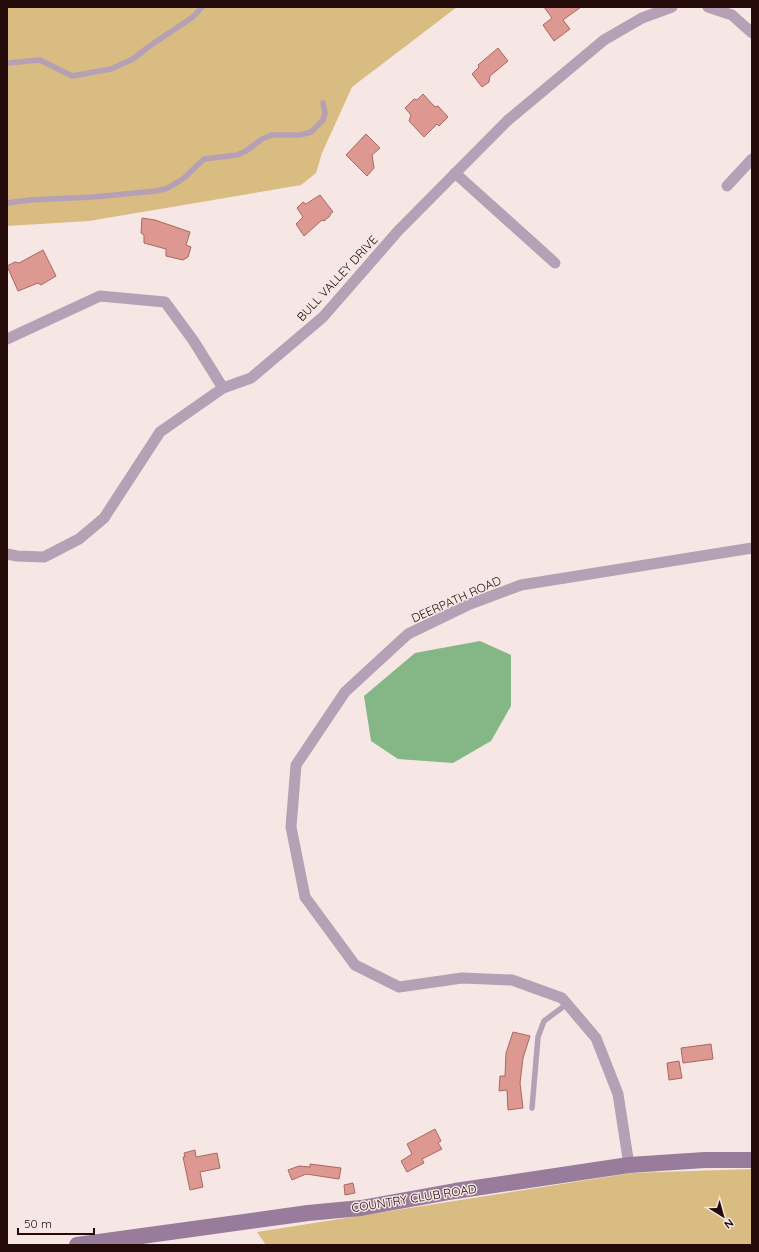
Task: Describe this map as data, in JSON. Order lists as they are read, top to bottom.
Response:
{
  "streets": {
    "street": ["BULL VALLEY DRIVE", "DEERPATH ROAD", "COUNTRY CLUB ROAD"]
  },
  "crossings": [
    ["DEERPATH ROAD", "COUNTRY CLUB ROAD"]
  ],
  "scale_bar": "50 m",
  "north": "bottom right"
}
